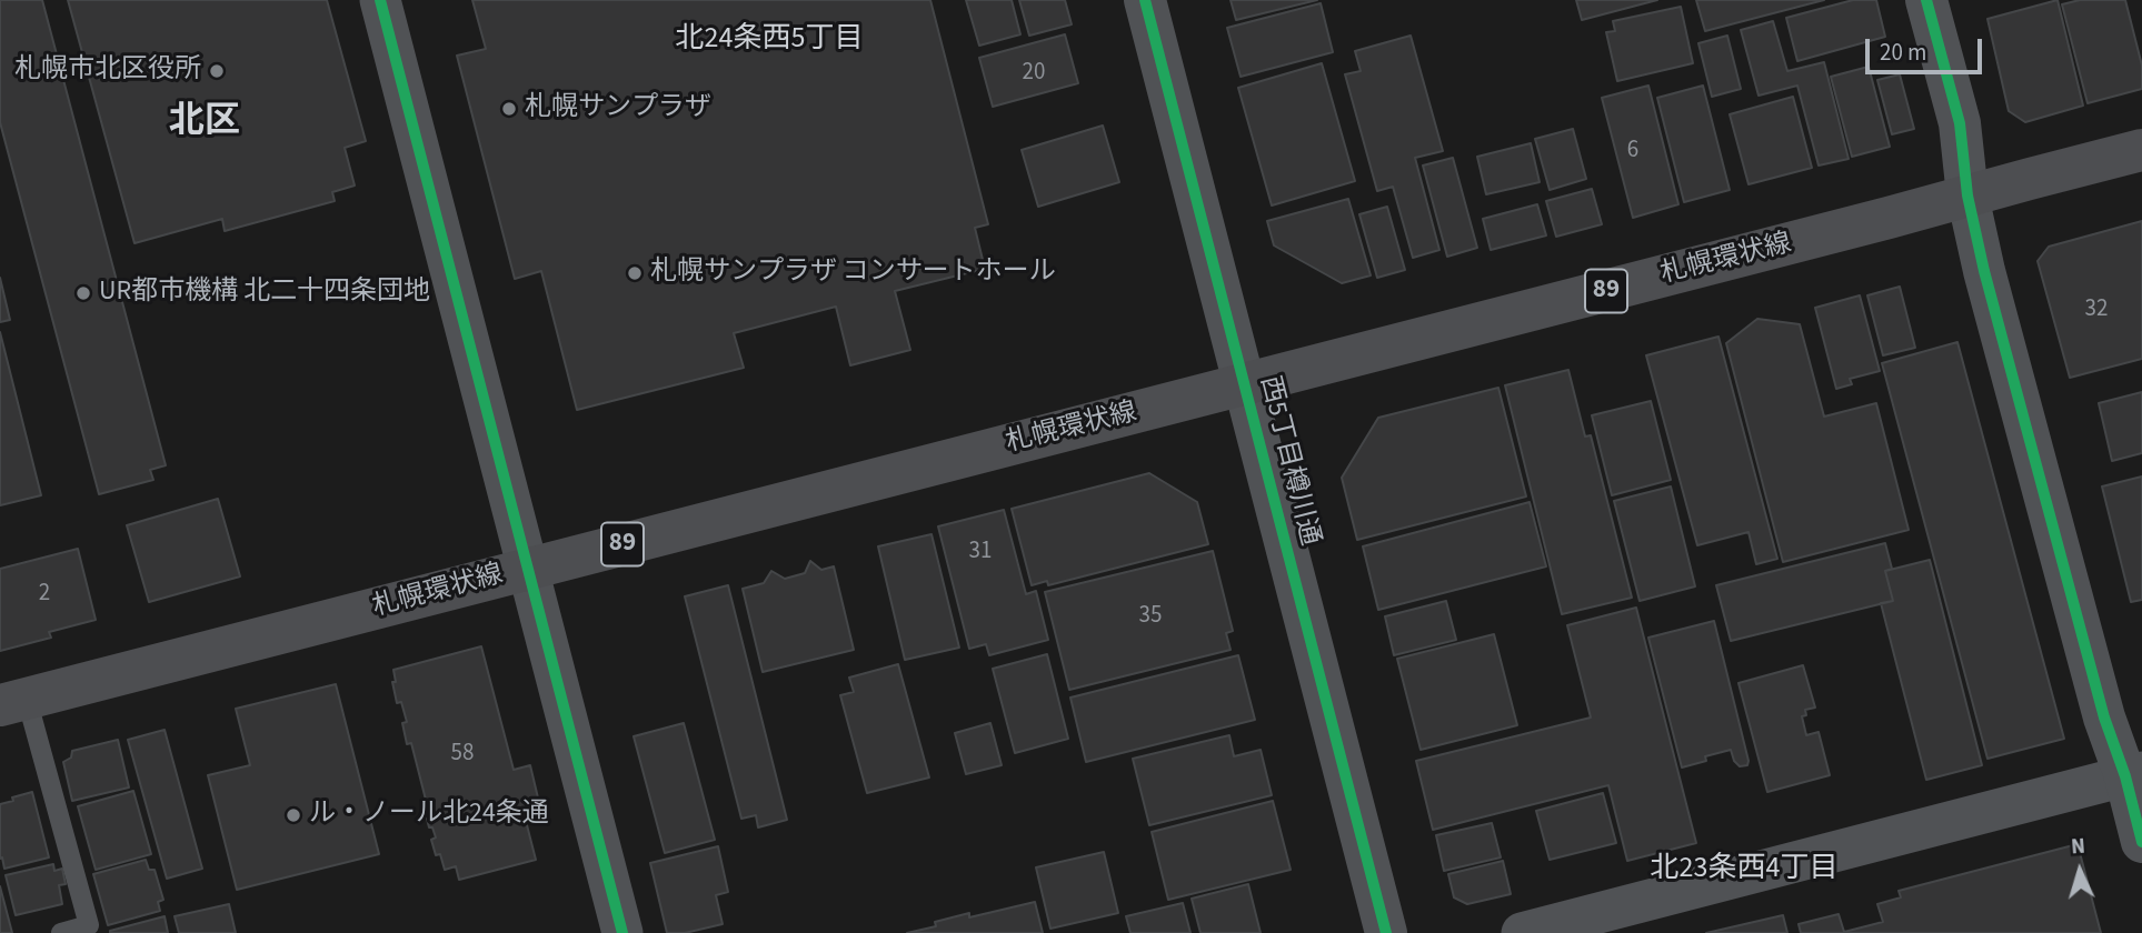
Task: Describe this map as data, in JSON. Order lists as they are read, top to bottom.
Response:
{
  "streets": {
    "main road": ["札幌環状線", "89"],
    "street": ["西5丁目樽川通"]
  },
  "crossings": [
    ["札幌環状線", "西5丁目樽川通"]
  ],
  "districts": ["北24条西5丁目", "北区", "北23条西4丁目"],
  "places": [
    "札幌市北区役所",
    "札幌サンプラザ",
    "札幌サンプラザ コンサートホール",
    "UR都市機構 北二十四条団地",
    "ル・ノール北24条通"
  ],
  "house_numbers": [
    "20",
    "6",
    "32",
    "31",
    "2",
    "35",
    "58"
  ],
  "scale_bar": "20 m",
  "north": "top"
}
